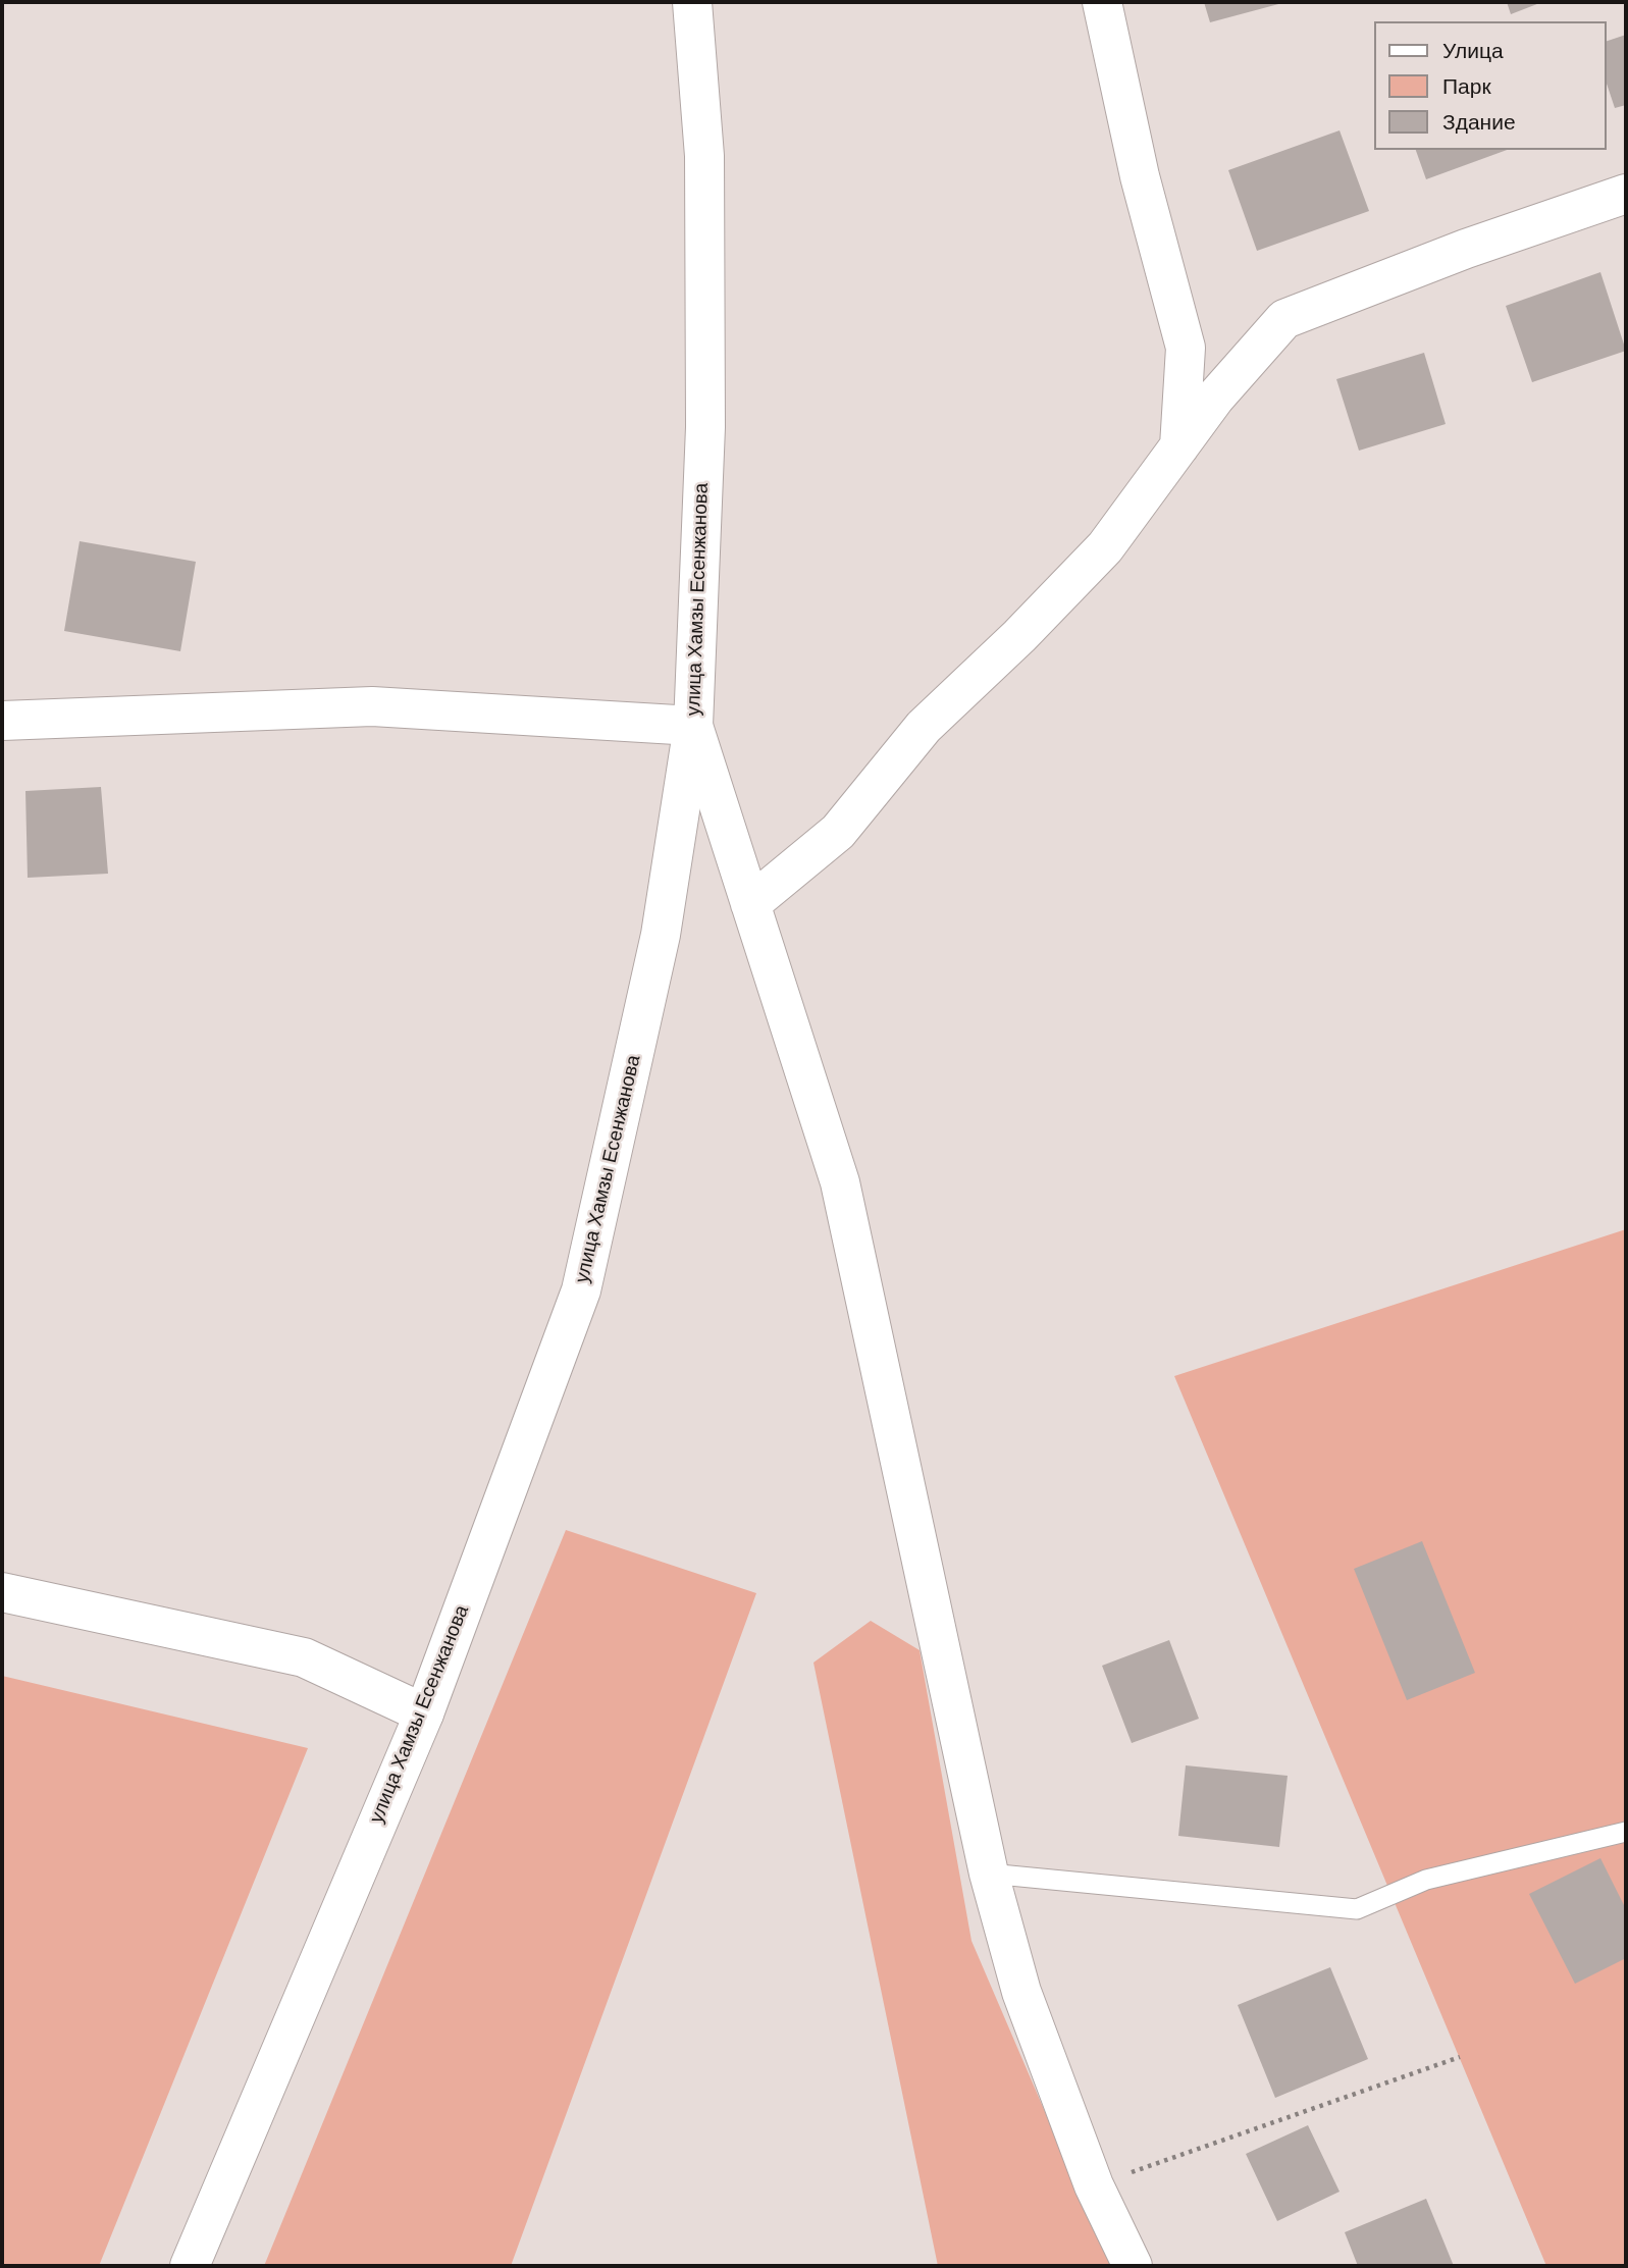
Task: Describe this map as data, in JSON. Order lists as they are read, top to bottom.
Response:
{
  "streets": {
    "street": ["улица Хамзы Есенжанова"]
  },
  "legend": ["Улица", "Парк", "Здание"]
}
